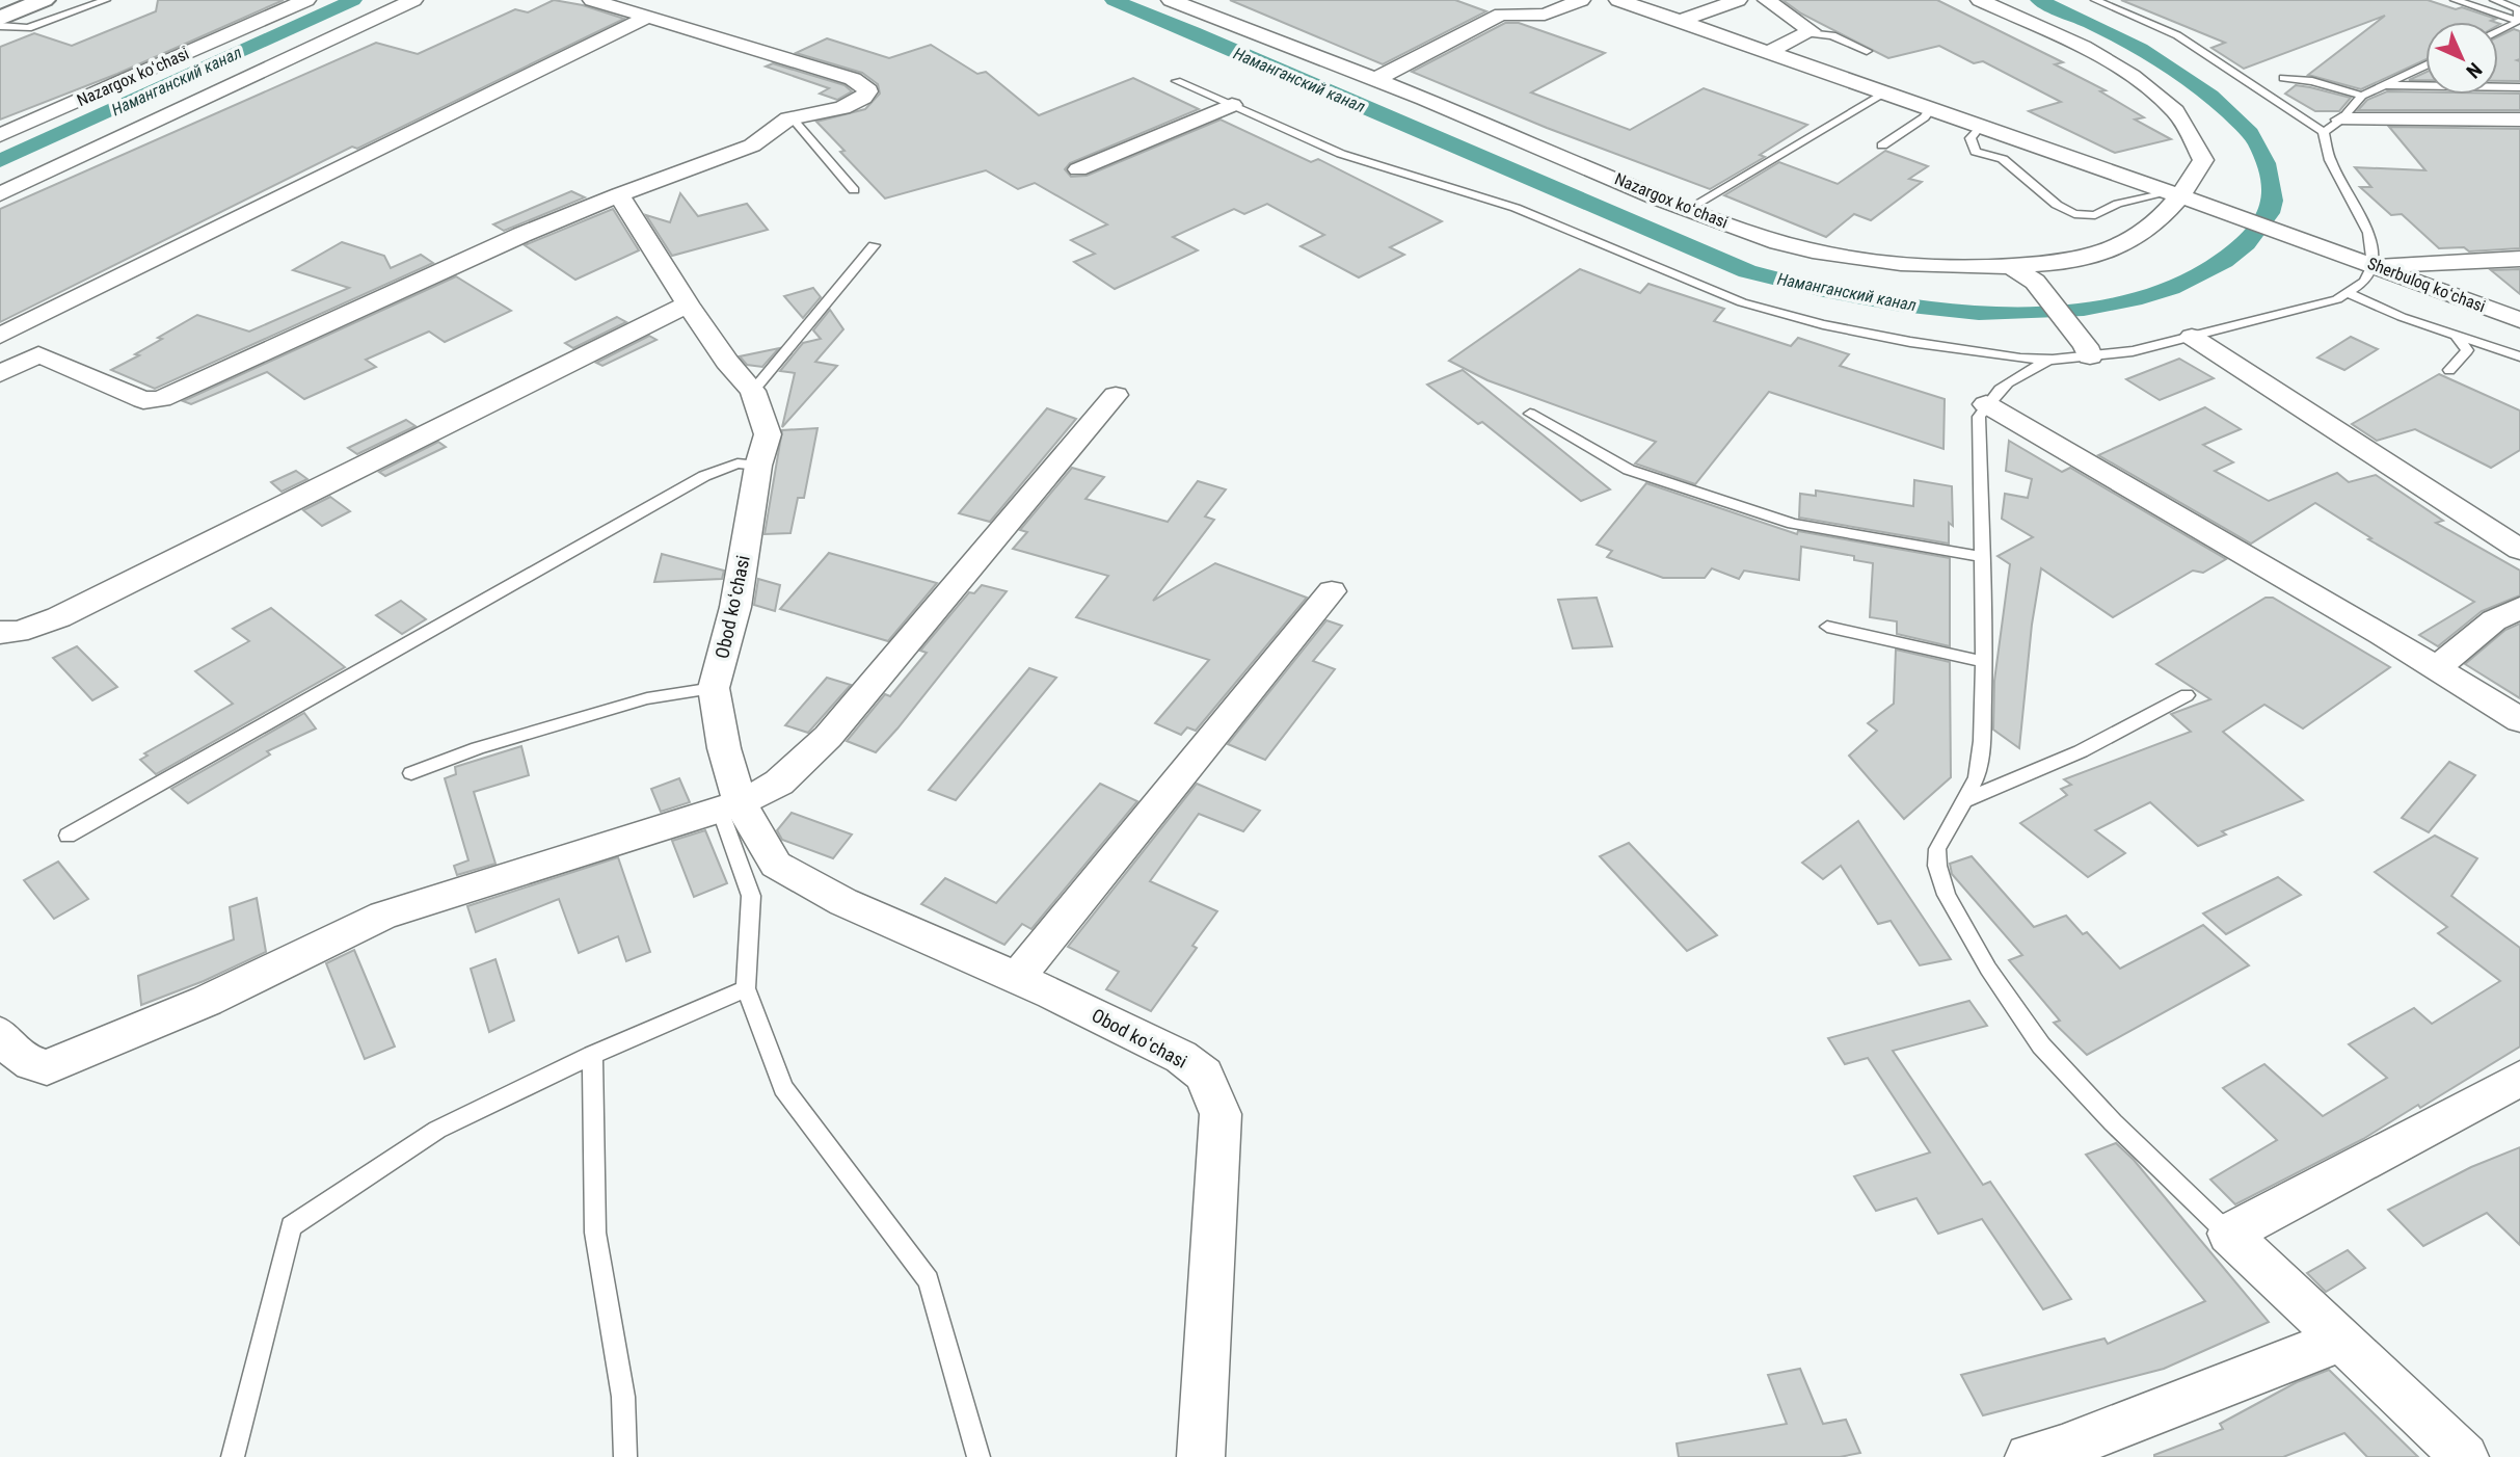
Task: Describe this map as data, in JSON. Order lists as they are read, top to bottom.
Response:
{
  "streets": {
    "street": ["Nazargox koʻchasi", "Sherbuloq koʻchasi", "Obod koʻchasi"]
  },
  "crossings": [
    ["Nazargox koʻchasi", "Sherbuloq koʻchasi"]
  ],
  "water": ["Наманганский канал"],
  "north": "bottom right"
}
